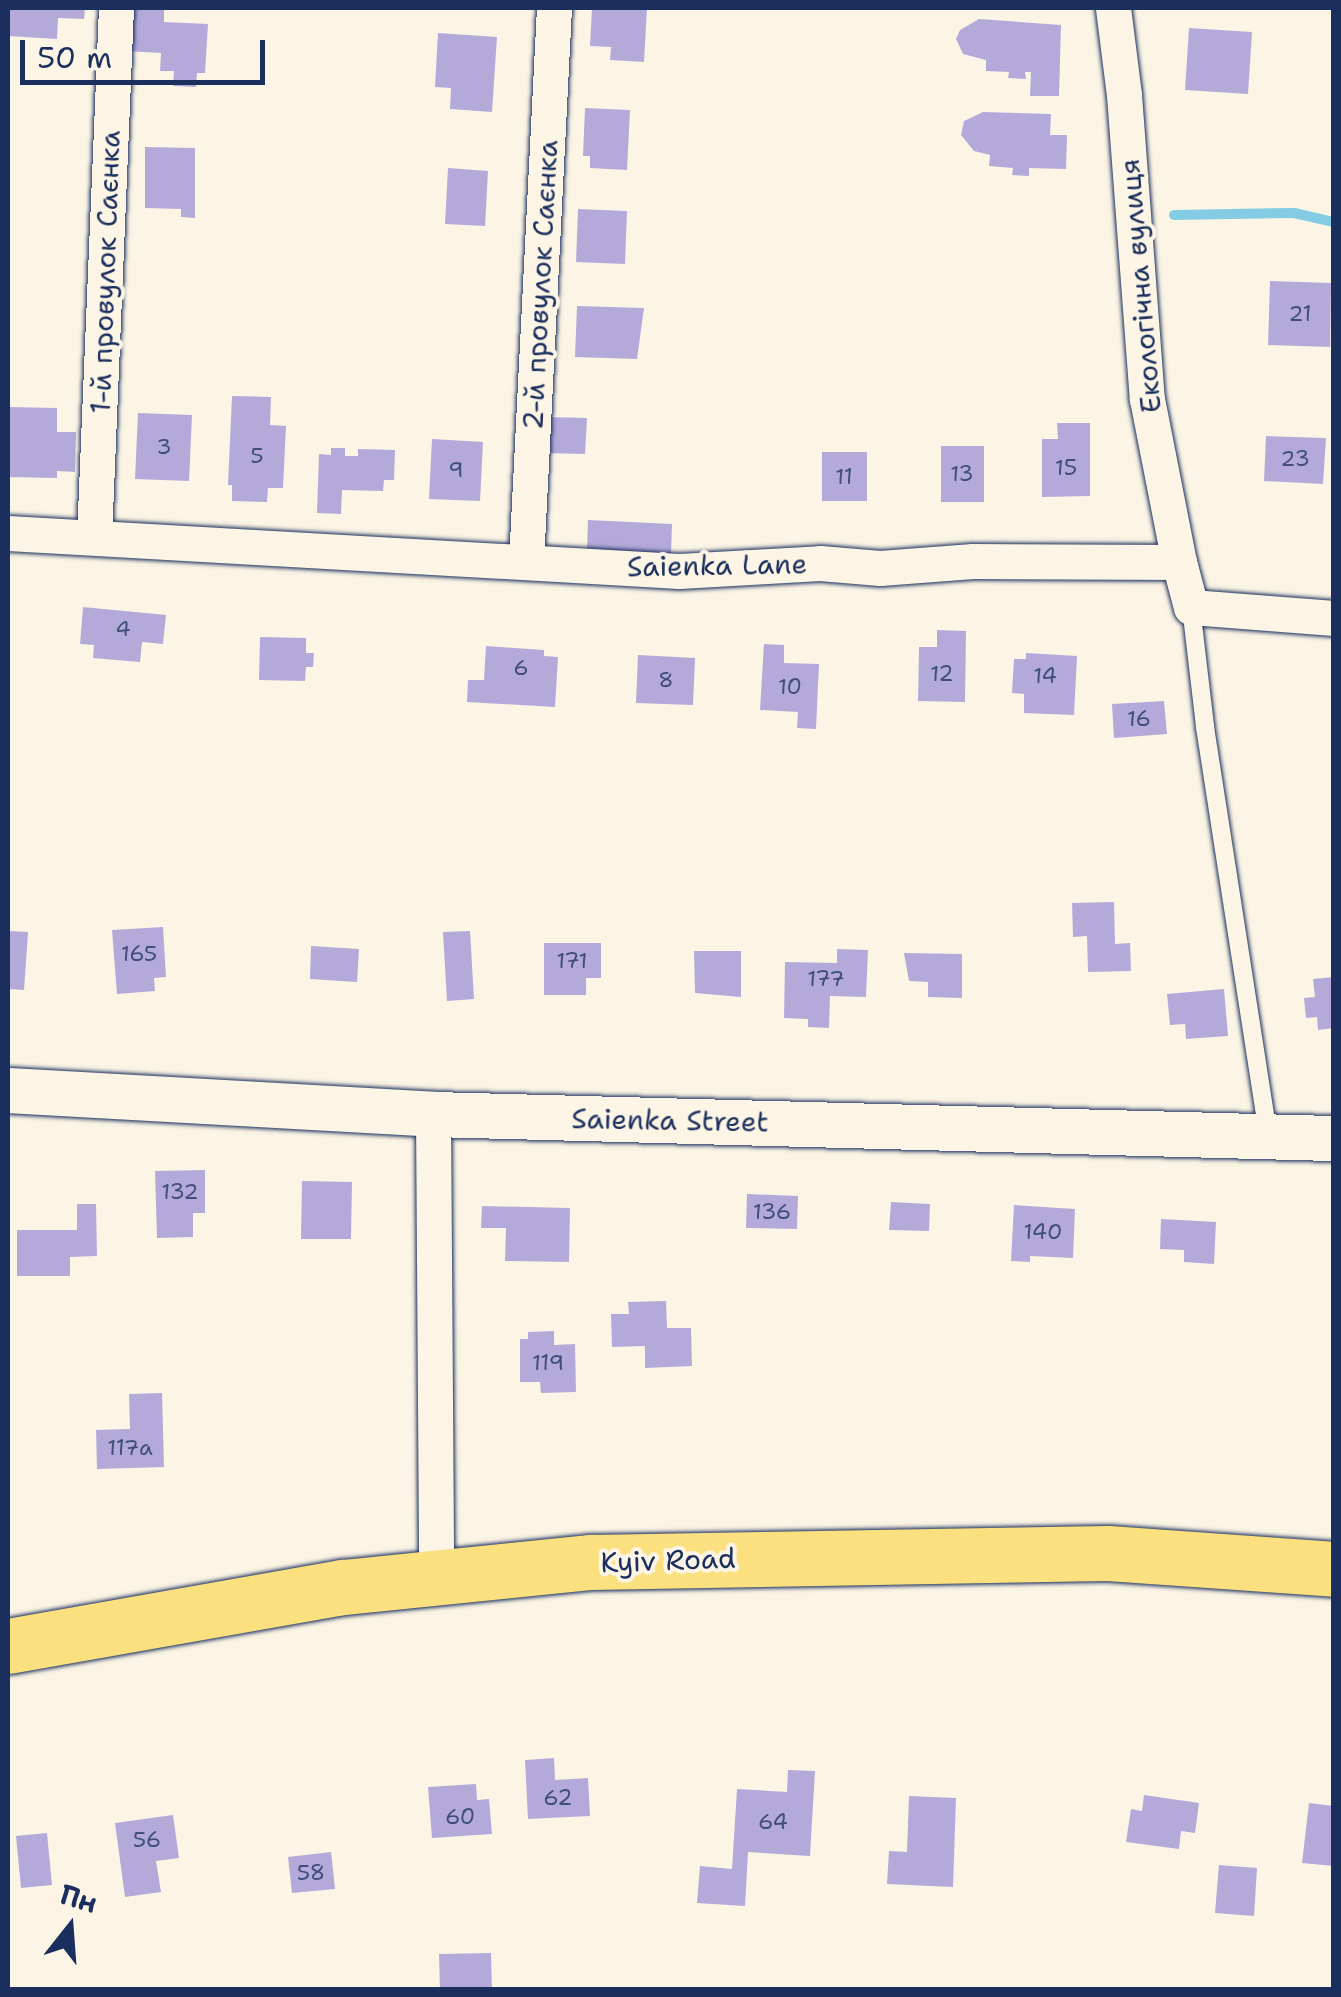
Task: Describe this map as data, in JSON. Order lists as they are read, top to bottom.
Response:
{
  "streets": {
    "main road": ["Kyiv Road"],
    "street": [
      "1-й провулок Саєнка",
      "2-й провулок Саєнка",
      "Екологічна вулиця",
      "Saienka Lane",
      "Saienka Street"
    ]
  },
  "crossings": [
    ["1-й провулок Саєнка", "Saienka Lane"],
    ["2-й провулок Саєнка", "Saienka Lane"],
    ["Екологічна вулиця", "Saienka Lane"]
  ],
  "house_numbers": [
    "21",
    "3",
    "5",
    "23",
    "15",
    "9",
    "13",
    "11",
    "4",
    "6",
    "12",
    "14",
    "8",
    "10",
    "16",
    "165",
    "171",
    "177",
    "132",
    "136",
    "140",
    "119",
    "117а",
    "62",
    "60",
    "64",
    "56",
    "58"
  ],
  "scale_bar": "50 m",
  "north": "top"
}
